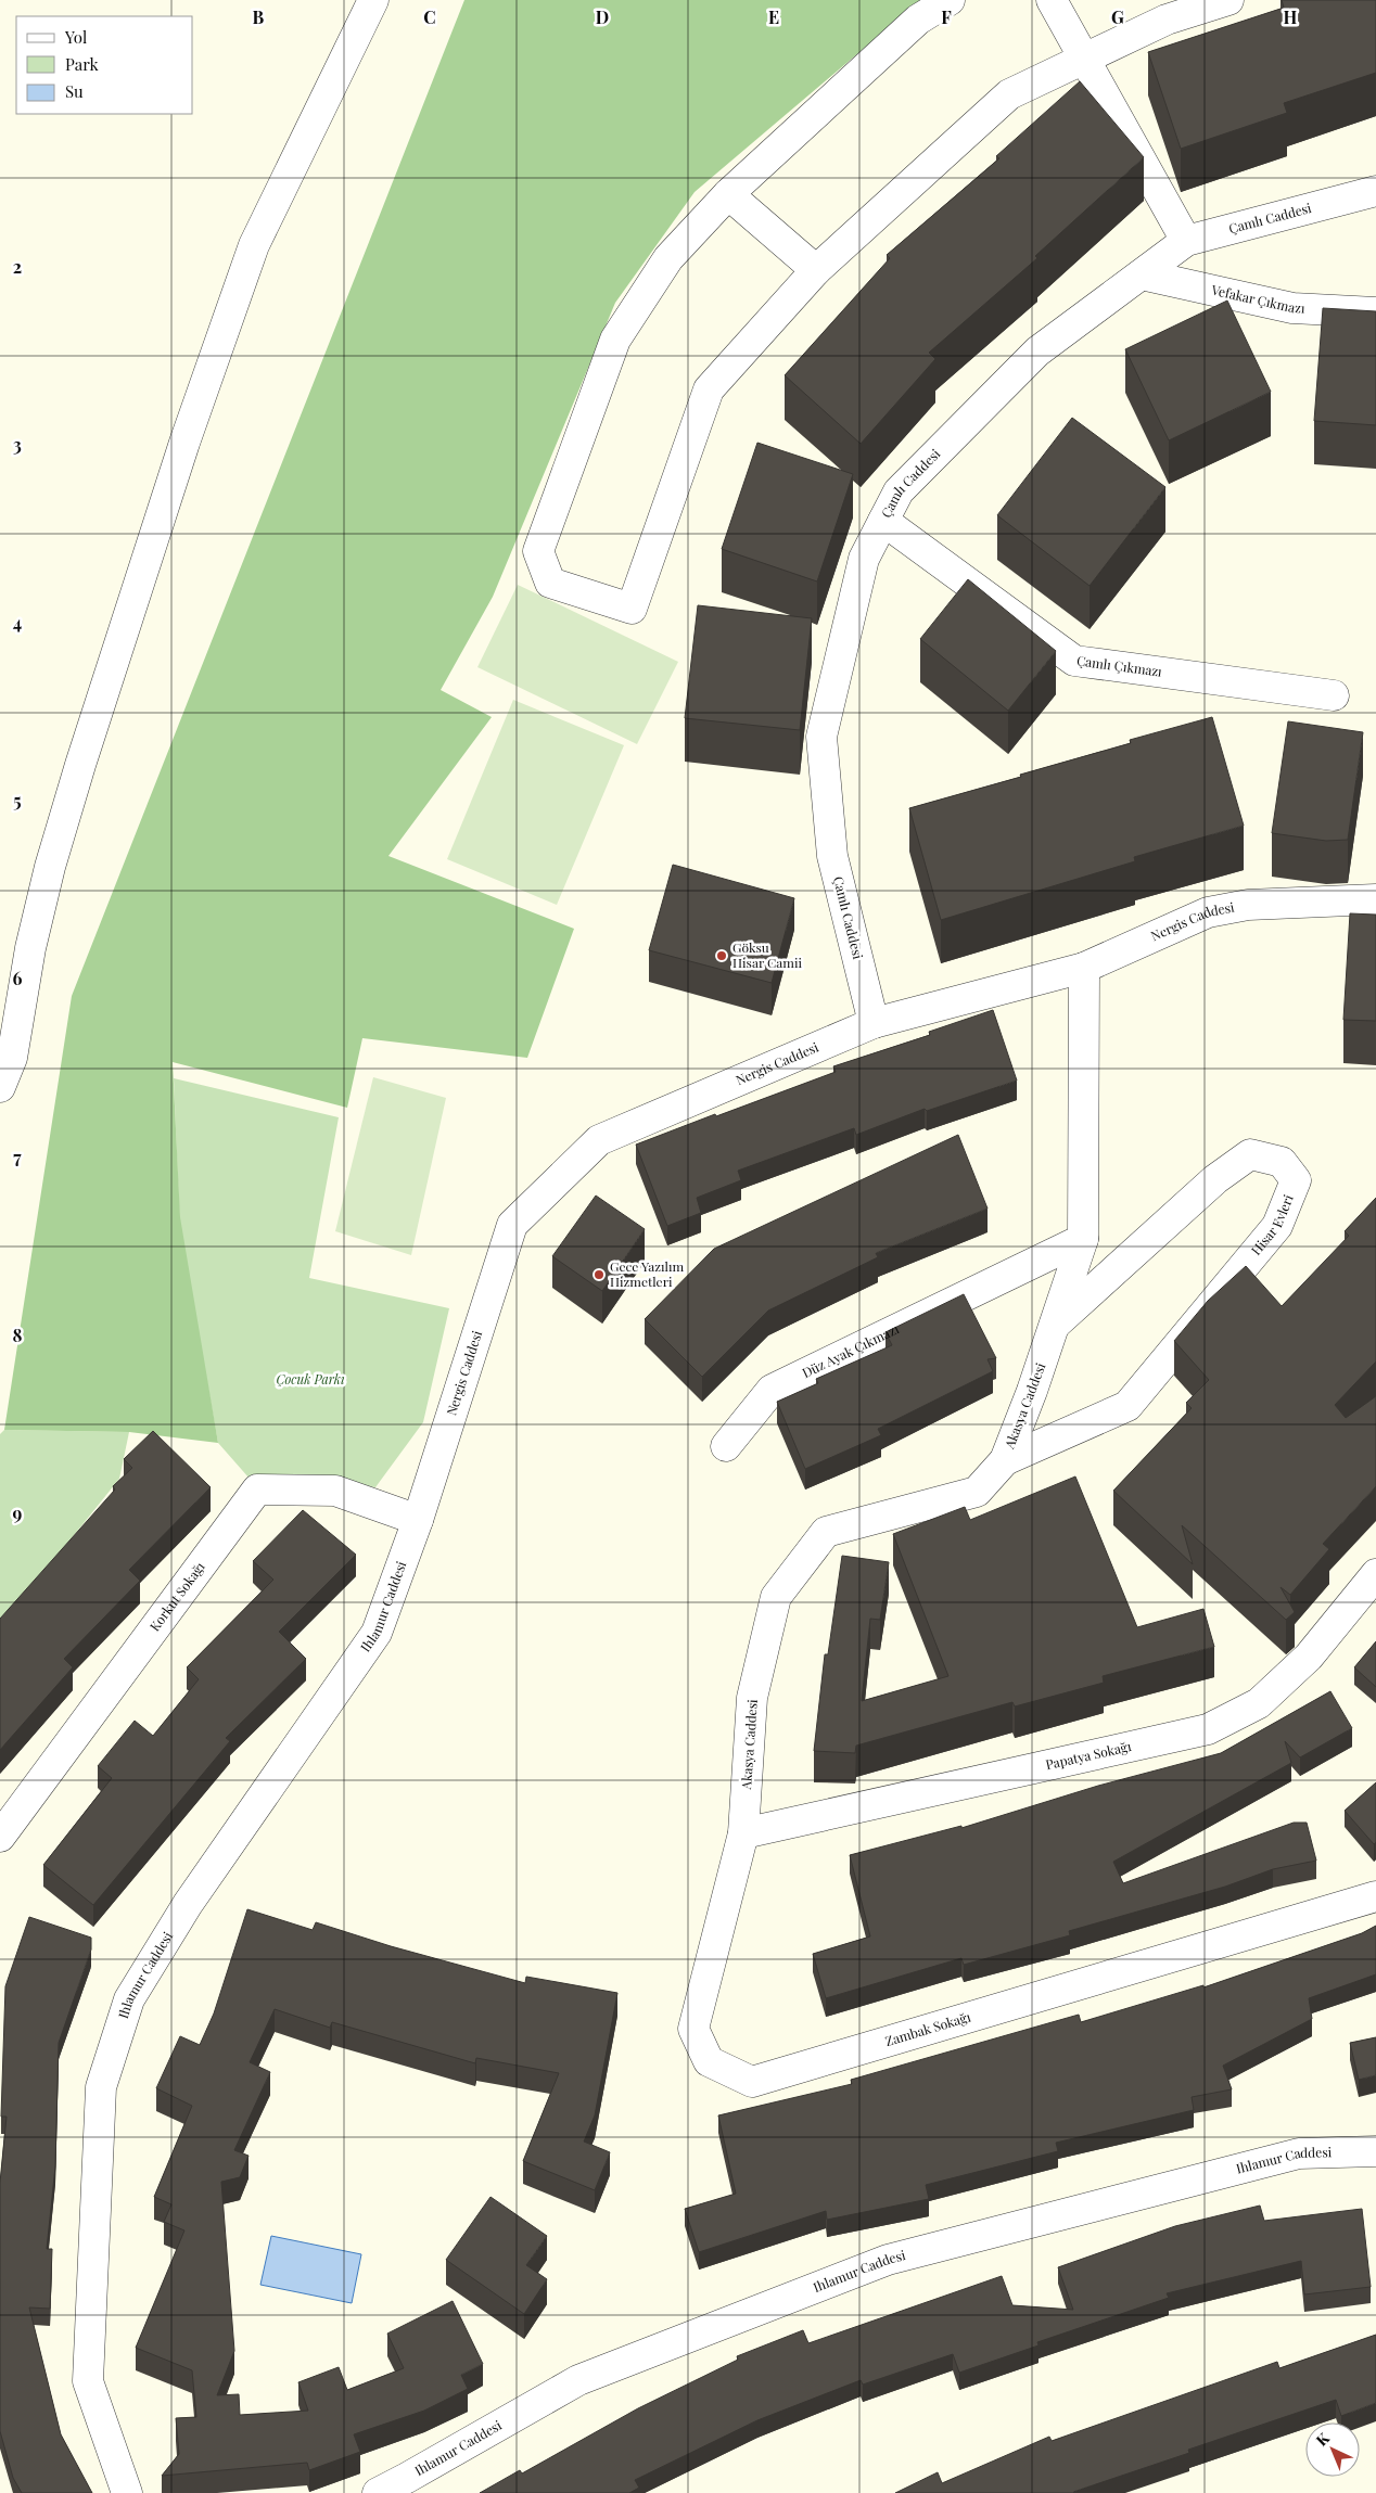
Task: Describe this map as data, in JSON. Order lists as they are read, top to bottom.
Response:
{
  "streets": {
    "street": [
      "Çamlı Caddesi",
      "Vefakar Çıkmazı",
      "Çamlı Çıkmazı",
      "Nergis Caddesi",
      "Hisar Evleri",
      "Düz Ayak Çıkmazı",
      "Akasya Caddesi",
      "Korkut Sokağı",
      "Ihlamur Caddesi",
      "Papatya Sokağı",
      "Zambak Sokağı"
    ]
  },
  "crossings": [
    ["Çamlı Caddesi", "Vefakar Çıkmazı"],
    ["Çamlı Caddesi", "Çamlı Çıkmazı"],
    ["Çamlı Caddesi", "Nergis Caddesi"],
    ["Nergis Caddesi", "Akasya Caddesi"],
    ["Nergis Caddesi", "Korkut Sokağı"],
    ["Nergis Caddesi", "Ihlamur Caddesi"],
    ["Hisar Evleri", "Akasya Caddesi"],
    ["Düz Ayak Çıkmazı", "Akasya Caddesi"],
    ["Akasya Caddesi", "Papatya Sokağı"],
    ["Akasya Caddesi", "Zambak Sokağı"],
    ["Korkut Sokağı", "Ihlamur Caddesi"],
    ["Papatya Sokağı", "Zambak Sokağı"]
  ],
  "parks": ["Çocuk Parkı"],
  "places": ["Göksu Hisar Camii", "Gece Yazılım Hizmetleri"],
  "legend": ["Yol", "Park", "Su"],
  "north": "top left",
  "grid": {
    "columns": [
      "B",
      "C",
      "D",
      "E",
      "F",
      "G",
      "H"
    ],
    "rows": [
      "2",
      "3",
      "4",
      "5",
      "6",
      "7",
      "8",
      "9"
    ]
  }
}
